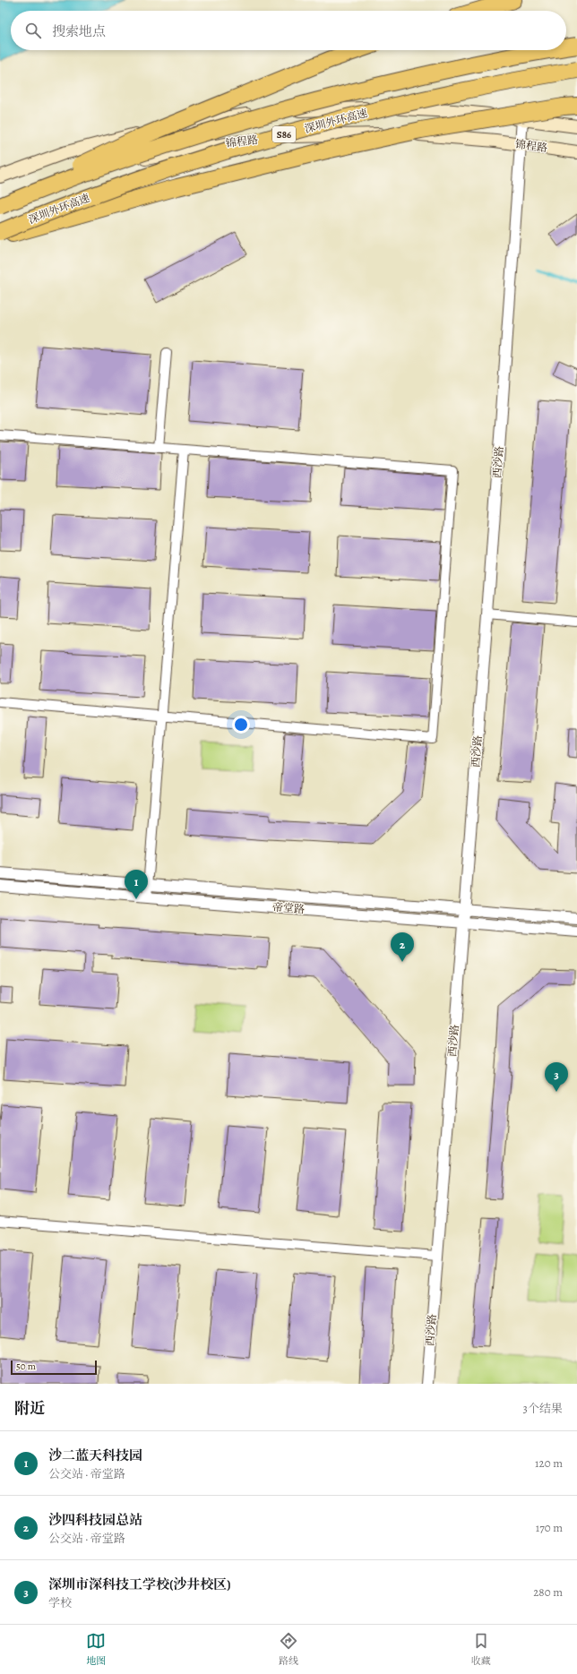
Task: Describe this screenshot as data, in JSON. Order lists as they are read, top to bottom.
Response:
{
  "streets": {
    "highway": ["深圳外环高速", "S86"],
    "main road": ["锦程路"],
    "street": ["西沙路", "帝堂路"]
  },
  "crossings": [
    ["S86", "锦程路"],
    ["锦程路", "西沙路"],
    ["西沙路", "帝堂路"]
  ],
  "scale_bar": "50 m",
  "page": {
    "search": "搜索地点",
    "pins": ["1", "2", "3"],
    "scale": "50 m",
    "heading": ["附近", "3个结果"],
    "list": [
      {
        "mark": "1",
        "name": "沙二蓝天科技园",
        "note": "公交站 · 帝堂路",
        "value": "120 m"
      },
      {
        "mark": "2",
        "name": "沙四科技园总站",
        "note": "公交站 · 帝堂路",
        "value": "170 m"
      },
      {
        "mark": "3",
        "name": "深圳市深科技工学校(沙井校区)",
        "note": "学校",
        "value": "280 m"
      }
    ],
    "nav": ["地图", "路线", "收藏"]
  }
}
